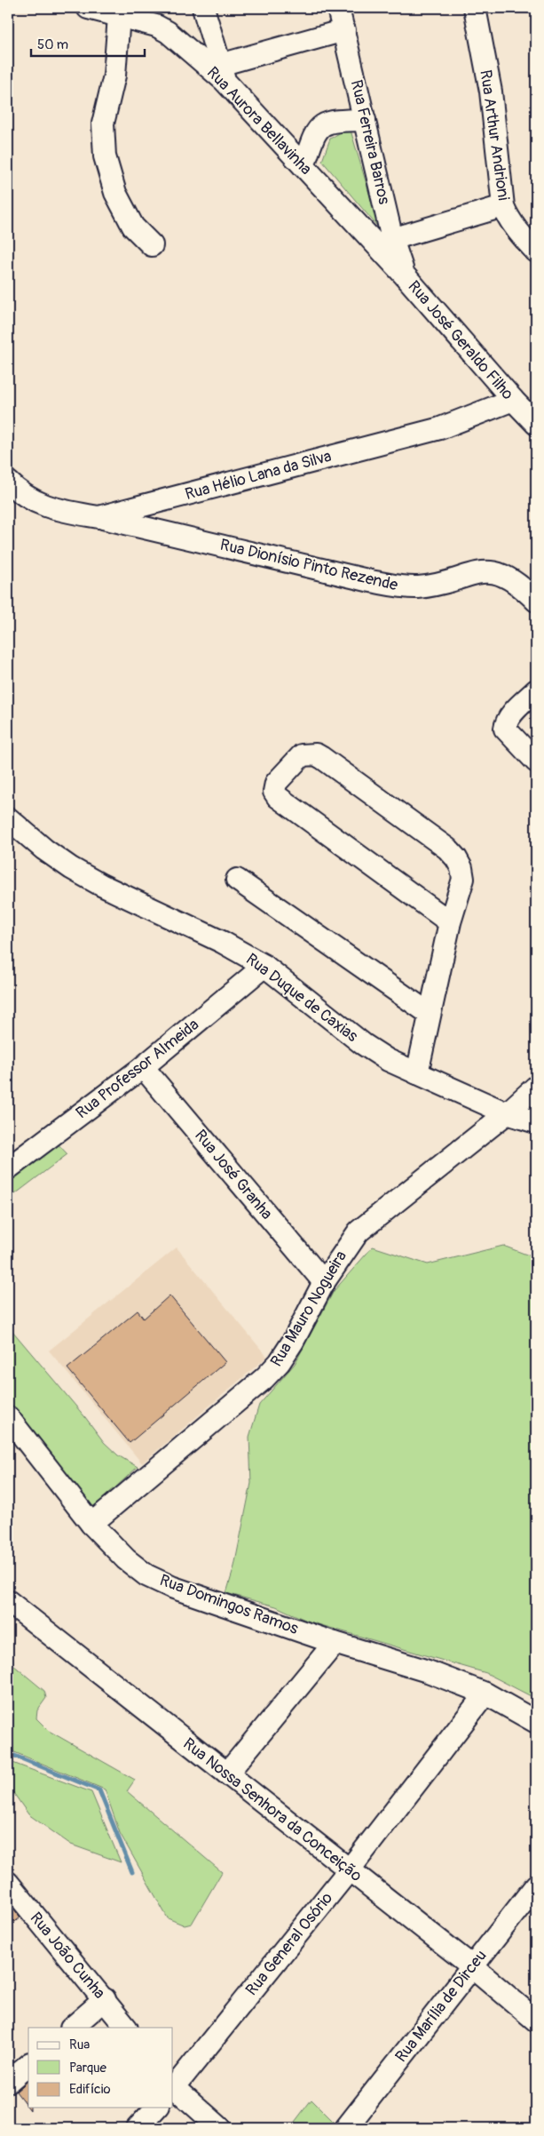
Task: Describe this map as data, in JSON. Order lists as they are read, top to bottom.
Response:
{
  "streets": {
    "street": [
      "Rua Aurora Bellavinha",
      "Rua Arthur Andrioni",
      "Rua Ferreira Barros",
      "Rua José Geraldo Filho",
      "Rua Hélio Lana da Silva",
      "Rua Dionísio Pinto Rezende",
      "Rua Duque de Caxias",
      "Rua Professor Almeida",
      "Rua José Granha",
      "Rua Mauro Nogueira",
      "Rua Domingos Ramos",
      "Rua Nossa Senhora da Conceição",
      "Rua General Osório",
      "Rua João Cunha",
      "Rua Marília de Dirceu"
    ]
  },
  "crossings": [
    ["Rua Aurora Bellavinha", "Rua Ferreira Barros"],
    ["Rua Aurora Bellavinha", "Rua José Geraldo Filho"],
    ["Rua Ferreira Barros", "Rua José Geraldo Filho"],
    ["Rua José Geraldo Filho", "Rua Hélio Lana da Silva"],
    ["Rua Hélio Lana da Silva", "Rua Dionísio Pinto Rezende"],
    ["Rua Duque de Caxias", "Rua Professor Almeida"],
    ["Rua Duque de Caxias", "Rua Mauro Nogueira"],
    ["Rua Professor Almeida", "Rua José Granha"],
    ["Rua José Granha", "Rua Mauro Nogueira"],
    ["Rua Mauro Nogueira", "Rua Domingos Ramos"],
    ["Rua Domingos Ramos", "Rua General Osório"],
    ["Rua Nossa Senhora da Conceição", "Rua General Osório"],
    ["Rua Nossa Senhora da Conceição", "Rua Marília de Dirceu"]
  ],
  "legend": ["Rua", "Parque", "Edifício"],
  "scale_bar": "50 m"
}
